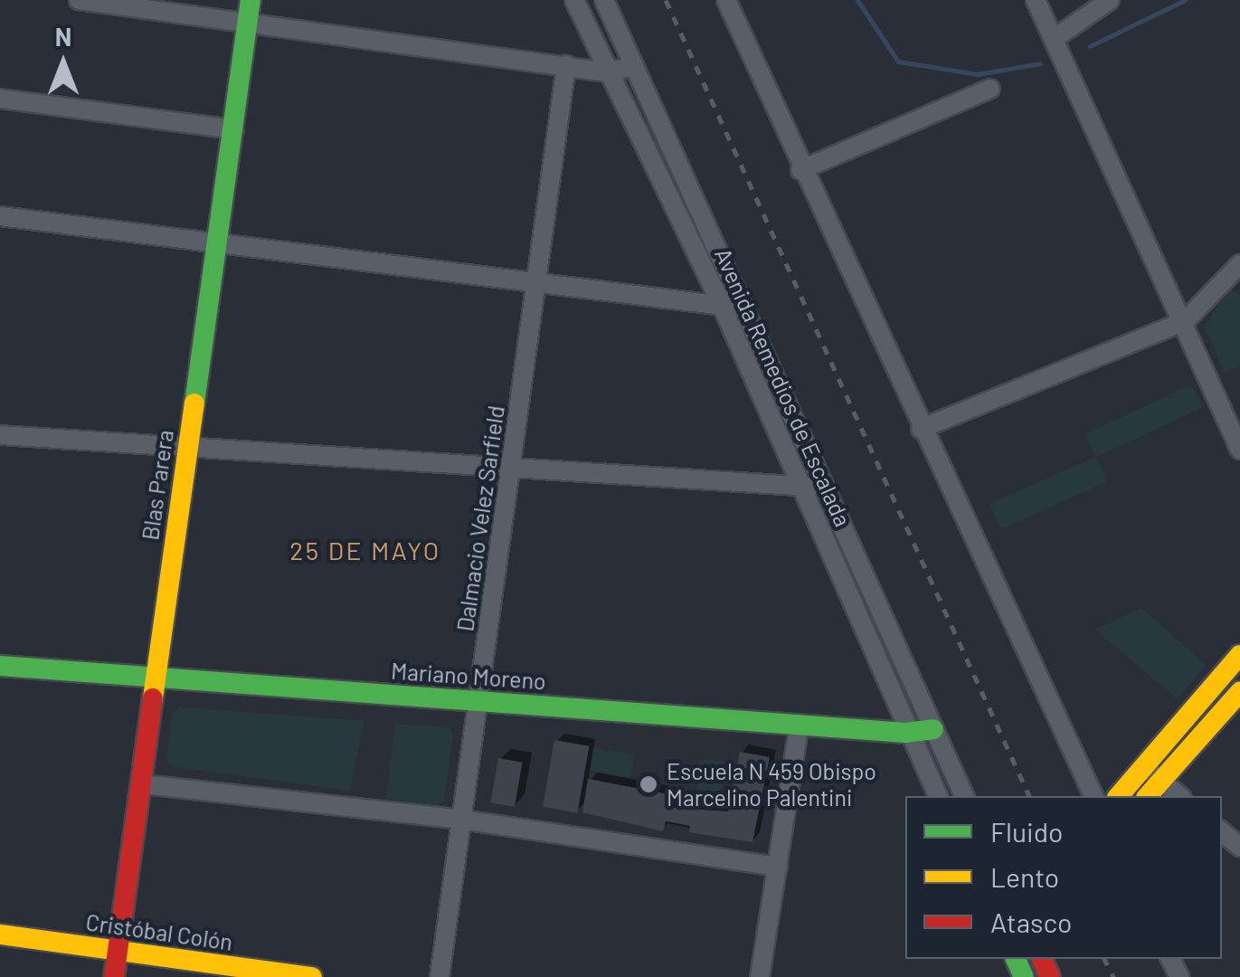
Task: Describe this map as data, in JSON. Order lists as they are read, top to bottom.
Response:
{
  "streets": {
    "street": [
      "Avenida Remedios de Escalada",
      "Blas Parera",
      "Dalmacio Velez Sarfield",
      "Mariano Moreno",
      "Cristóbal Colón"
    ]
  },
  "crossings": [
    ["Avenida Remedios de Escalada", "Mariano Moreno"],
    ["Blas Parera", "Mariano Moreno"],
    ["Blas Parera", "Cristóbal Colón"],
    ["Dalmacio Velez Sarfield", "Mariano Moreno"]
  ],
  "districts": ["25 DE MAYO"],
  "places": ["Escuela N 459 Obispo Marcelino Palentini"],
  "legend": ["Fluido", "Lento", "Atasco"],
  "north": "top"
}
